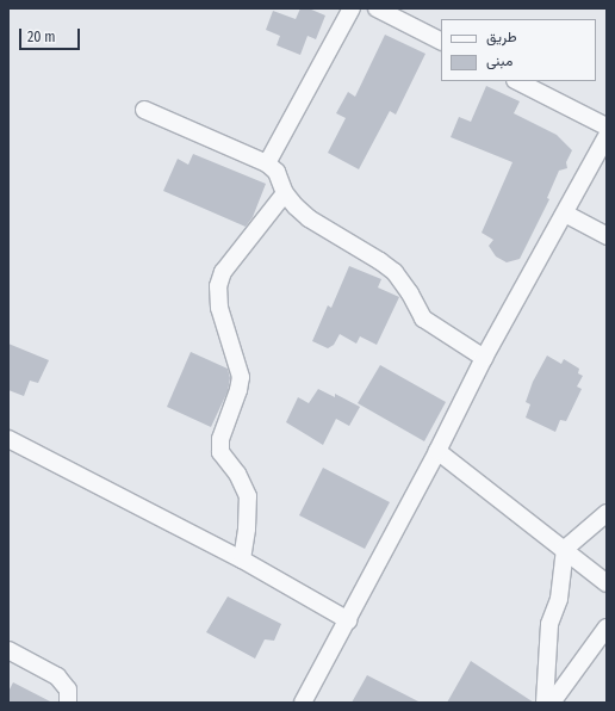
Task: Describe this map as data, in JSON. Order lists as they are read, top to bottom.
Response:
{
  "legend": ["طريق", "مبنى"],
  "scale_bar": "20 m"
}
